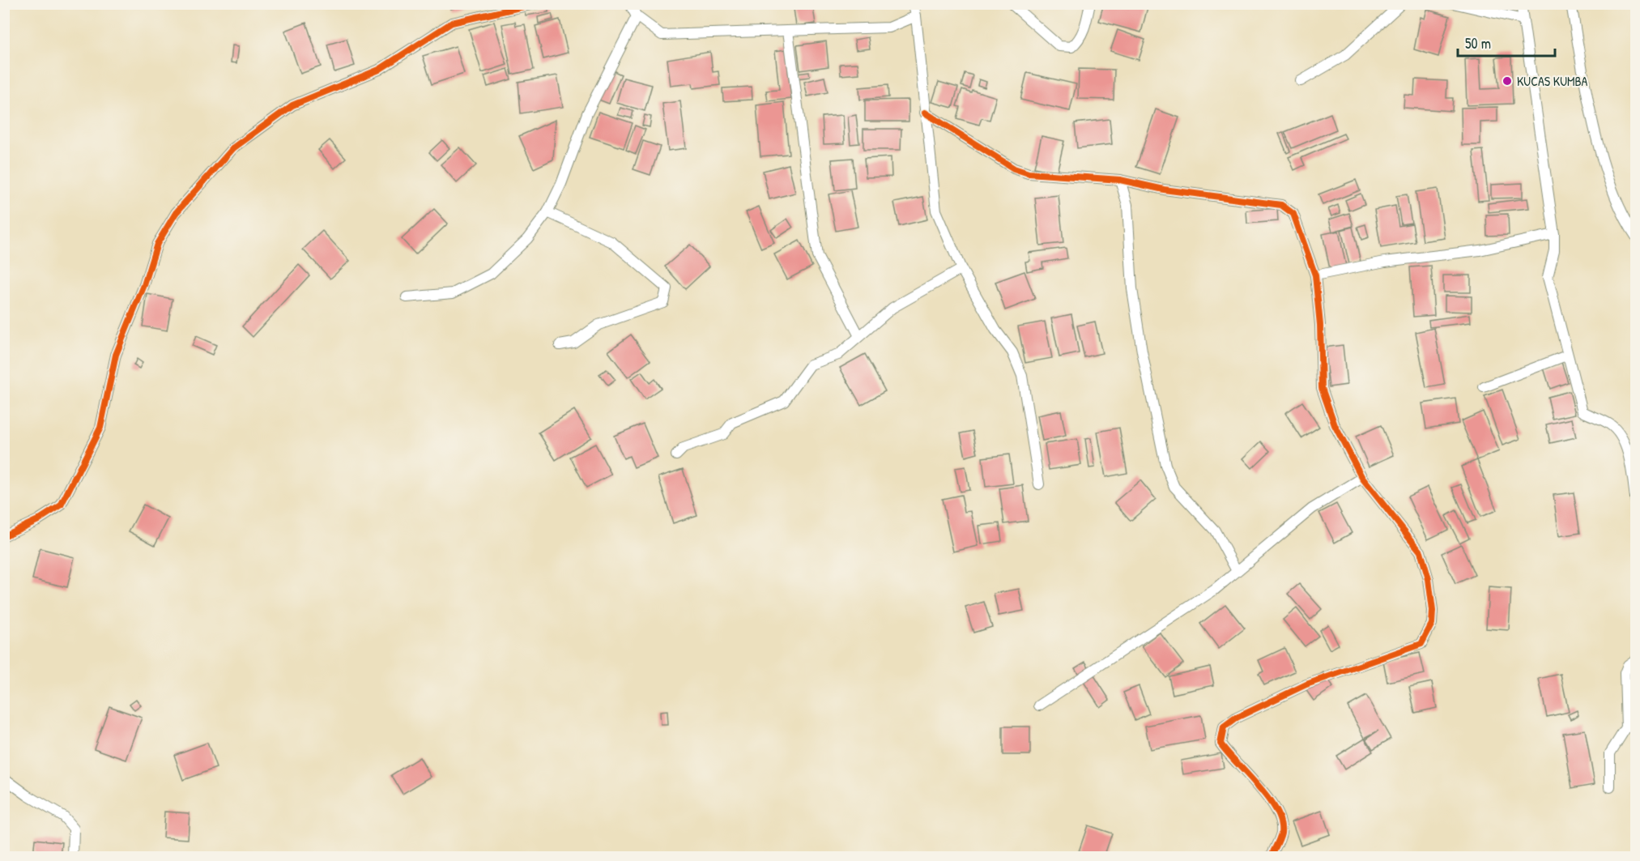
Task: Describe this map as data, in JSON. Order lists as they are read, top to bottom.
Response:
{
  "places": ["KUCAS KUMBA"],
  "scale_bar": "50 m"
}
